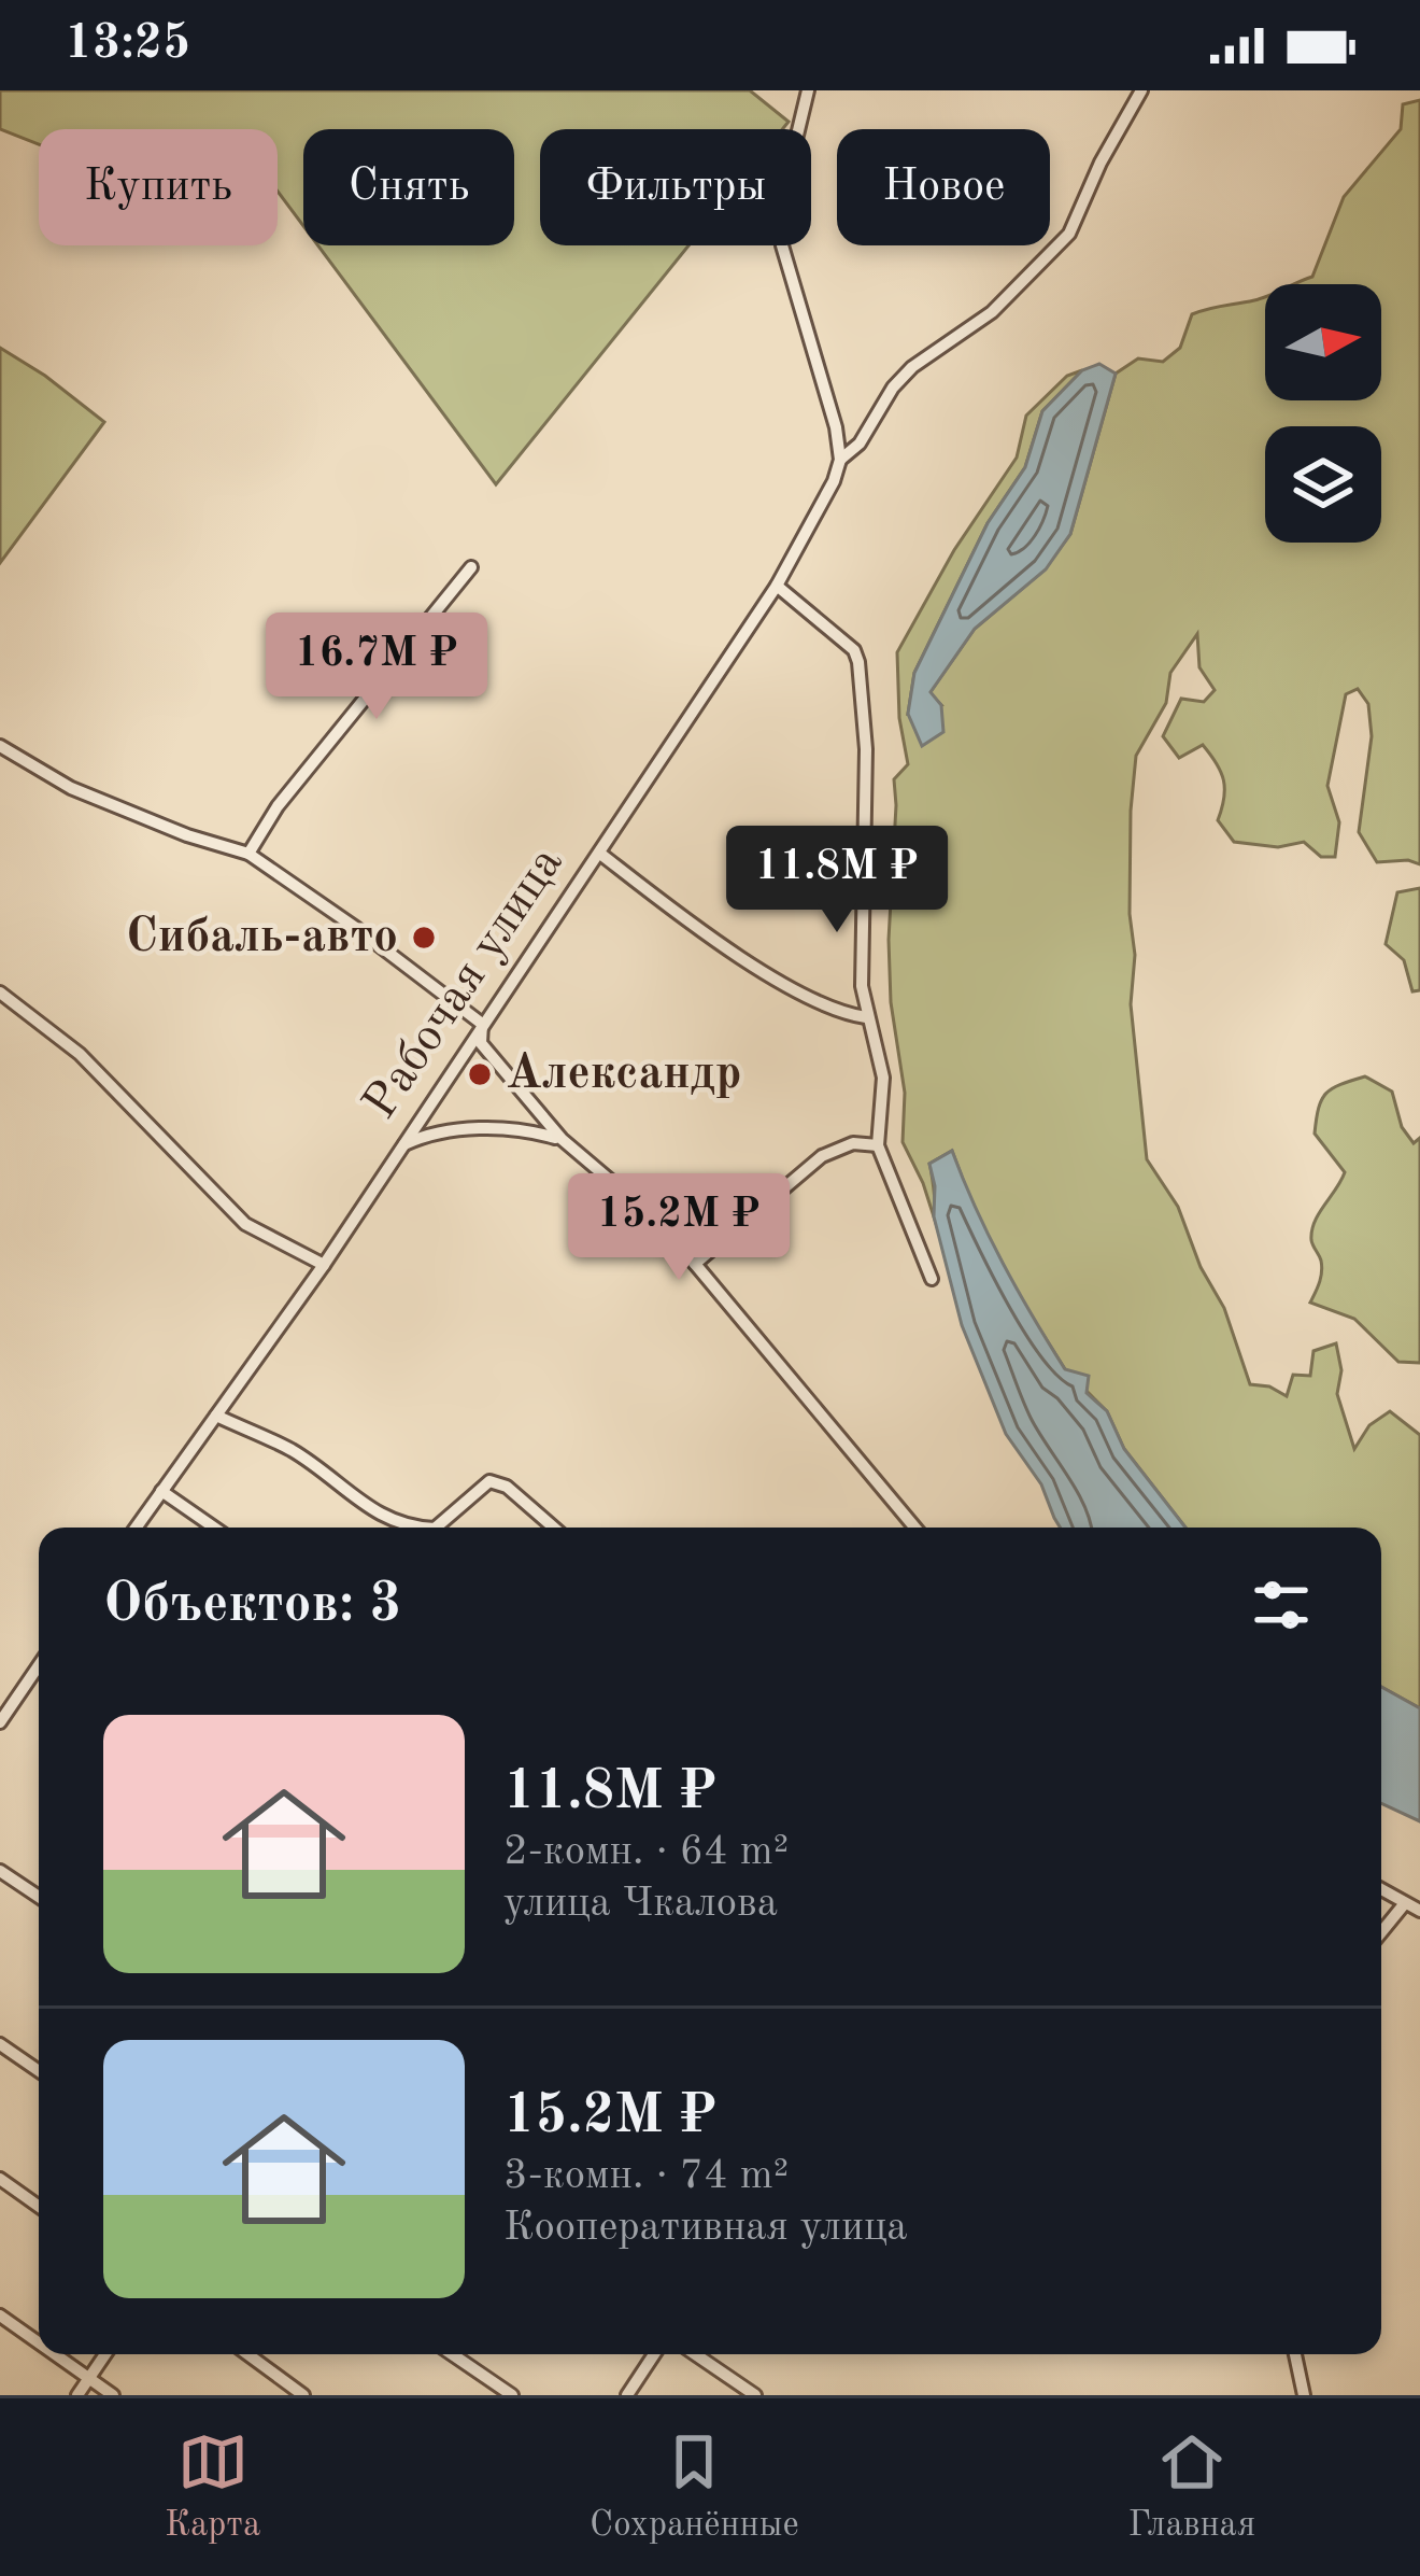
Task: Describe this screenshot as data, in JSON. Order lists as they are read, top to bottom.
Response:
{
  "streets": {
    "street": ["Рабочая улица"]
  },
  "places": ["Сибаль-авто", "Александр"],
  "north": "right",
  "page": {
    "status": "13:25",
    "chip": [
      "Купить",
      "Снять",
      "Фильтры",
      "Новое"
    ],
    "price": ["16.7M ₽", "11.8M ₽", "15.2M ₽"],
    "heading": "Объектов: 3",
    "list": [
      {
        "name": "11.8M ₽",
        "note": "2-комн. · 64 m² · улица Чкалова"
      },
      {
        "name": "15.2M ₽",
        "note": "3-комн. · 74 m² · Кооперативная улица"
      }
    ],
    "tabs": ["Карта", "Сохранённые", "Главная"]
  }
}
